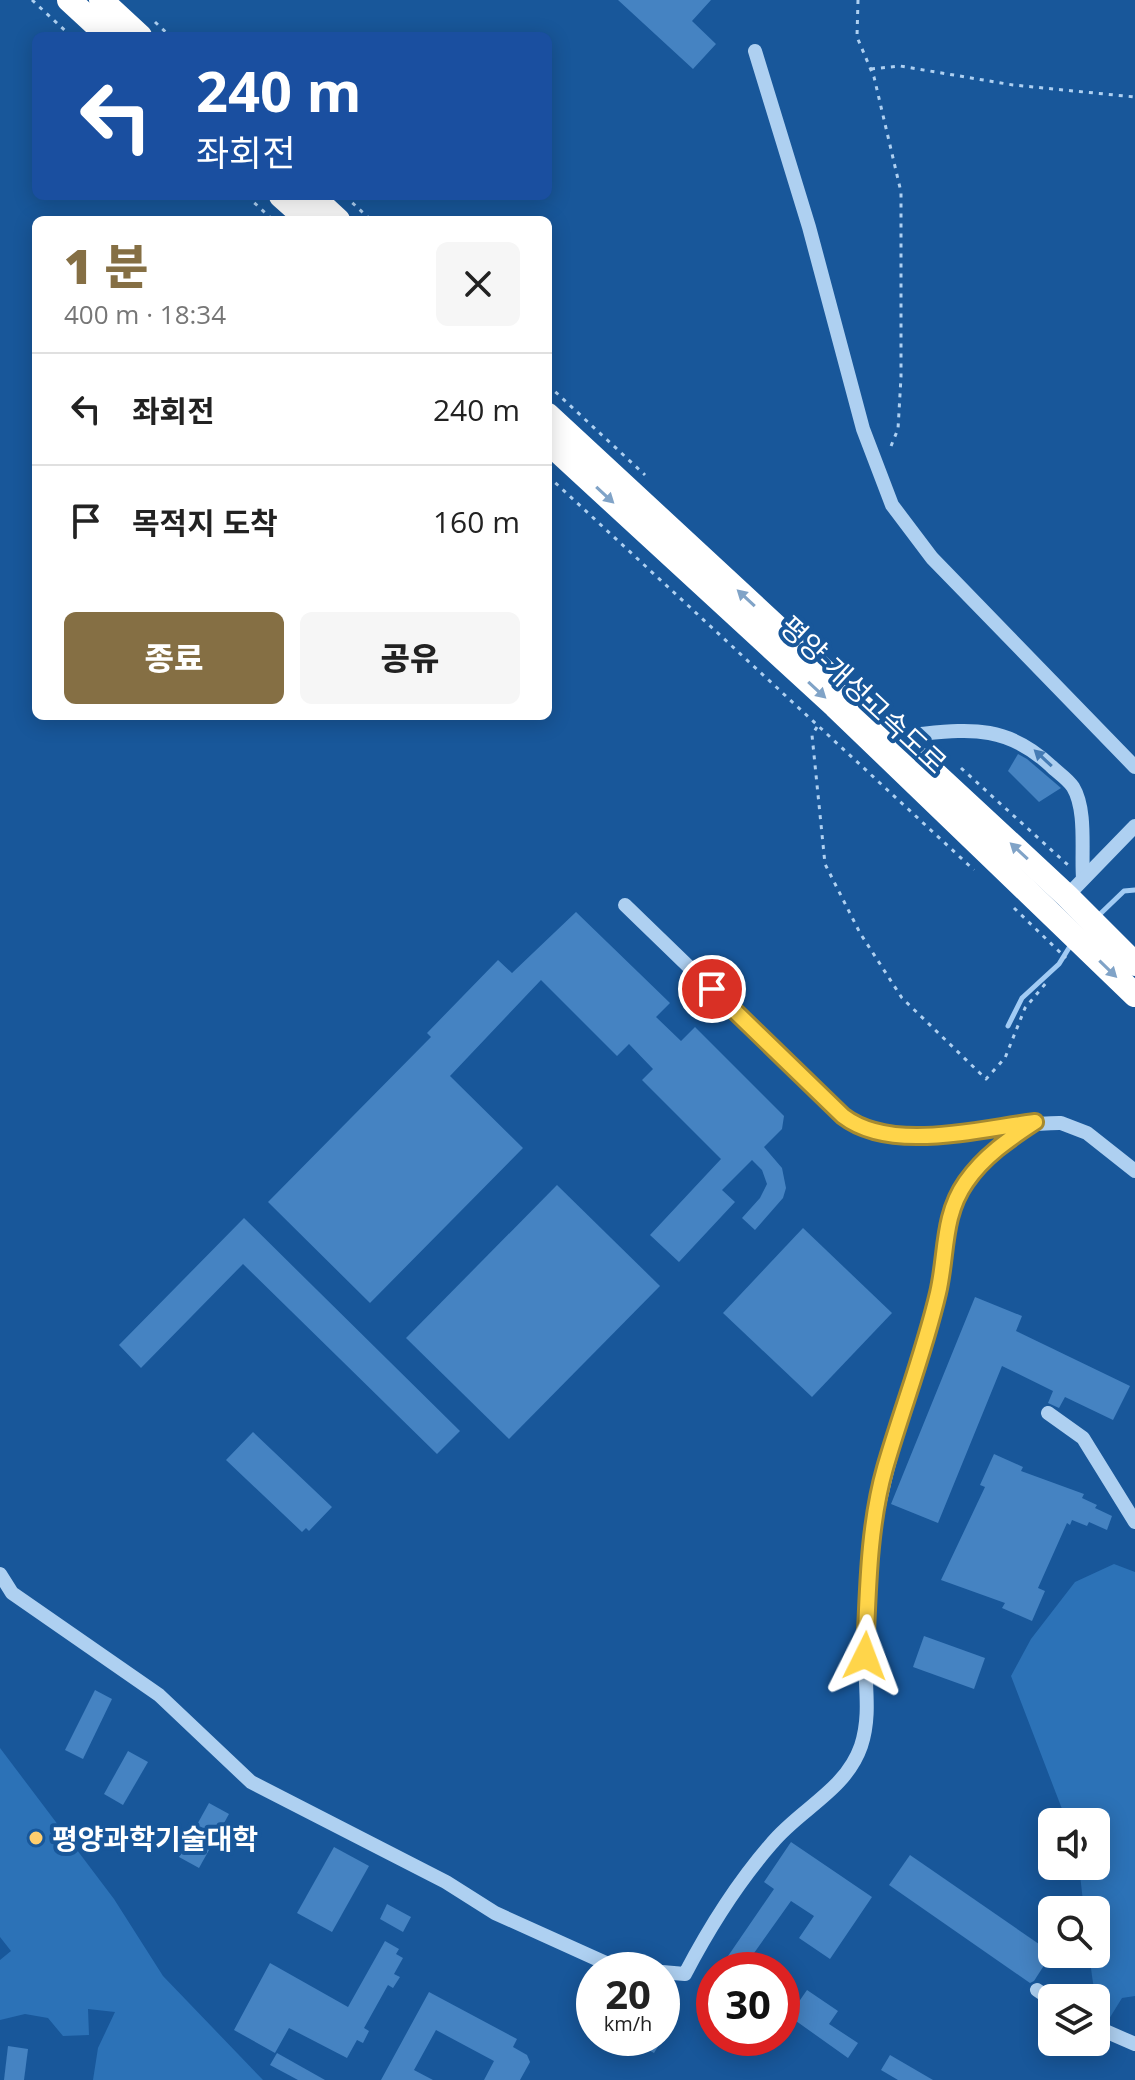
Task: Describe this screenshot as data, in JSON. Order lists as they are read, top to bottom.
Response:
{
  "streets": {
    "highway": ["평양-개성고속도로"]
  },
  "places": ["평양과학기술대학"],
  "page": {
    "turn": ["240 m", "좌회전"],
    "heading": ["1 분", "400 m · 18:34"],
    "list": [
      {
        "name": "좌회전",
        "value": "240 m"
      },
      {
        "name": "목적지 도착",
        "value": "160 m"
      }
    ],
    "buttons": ["종료", "공유"],
    "speed": "20 km/h",
    "limit": "30"
  }
}
